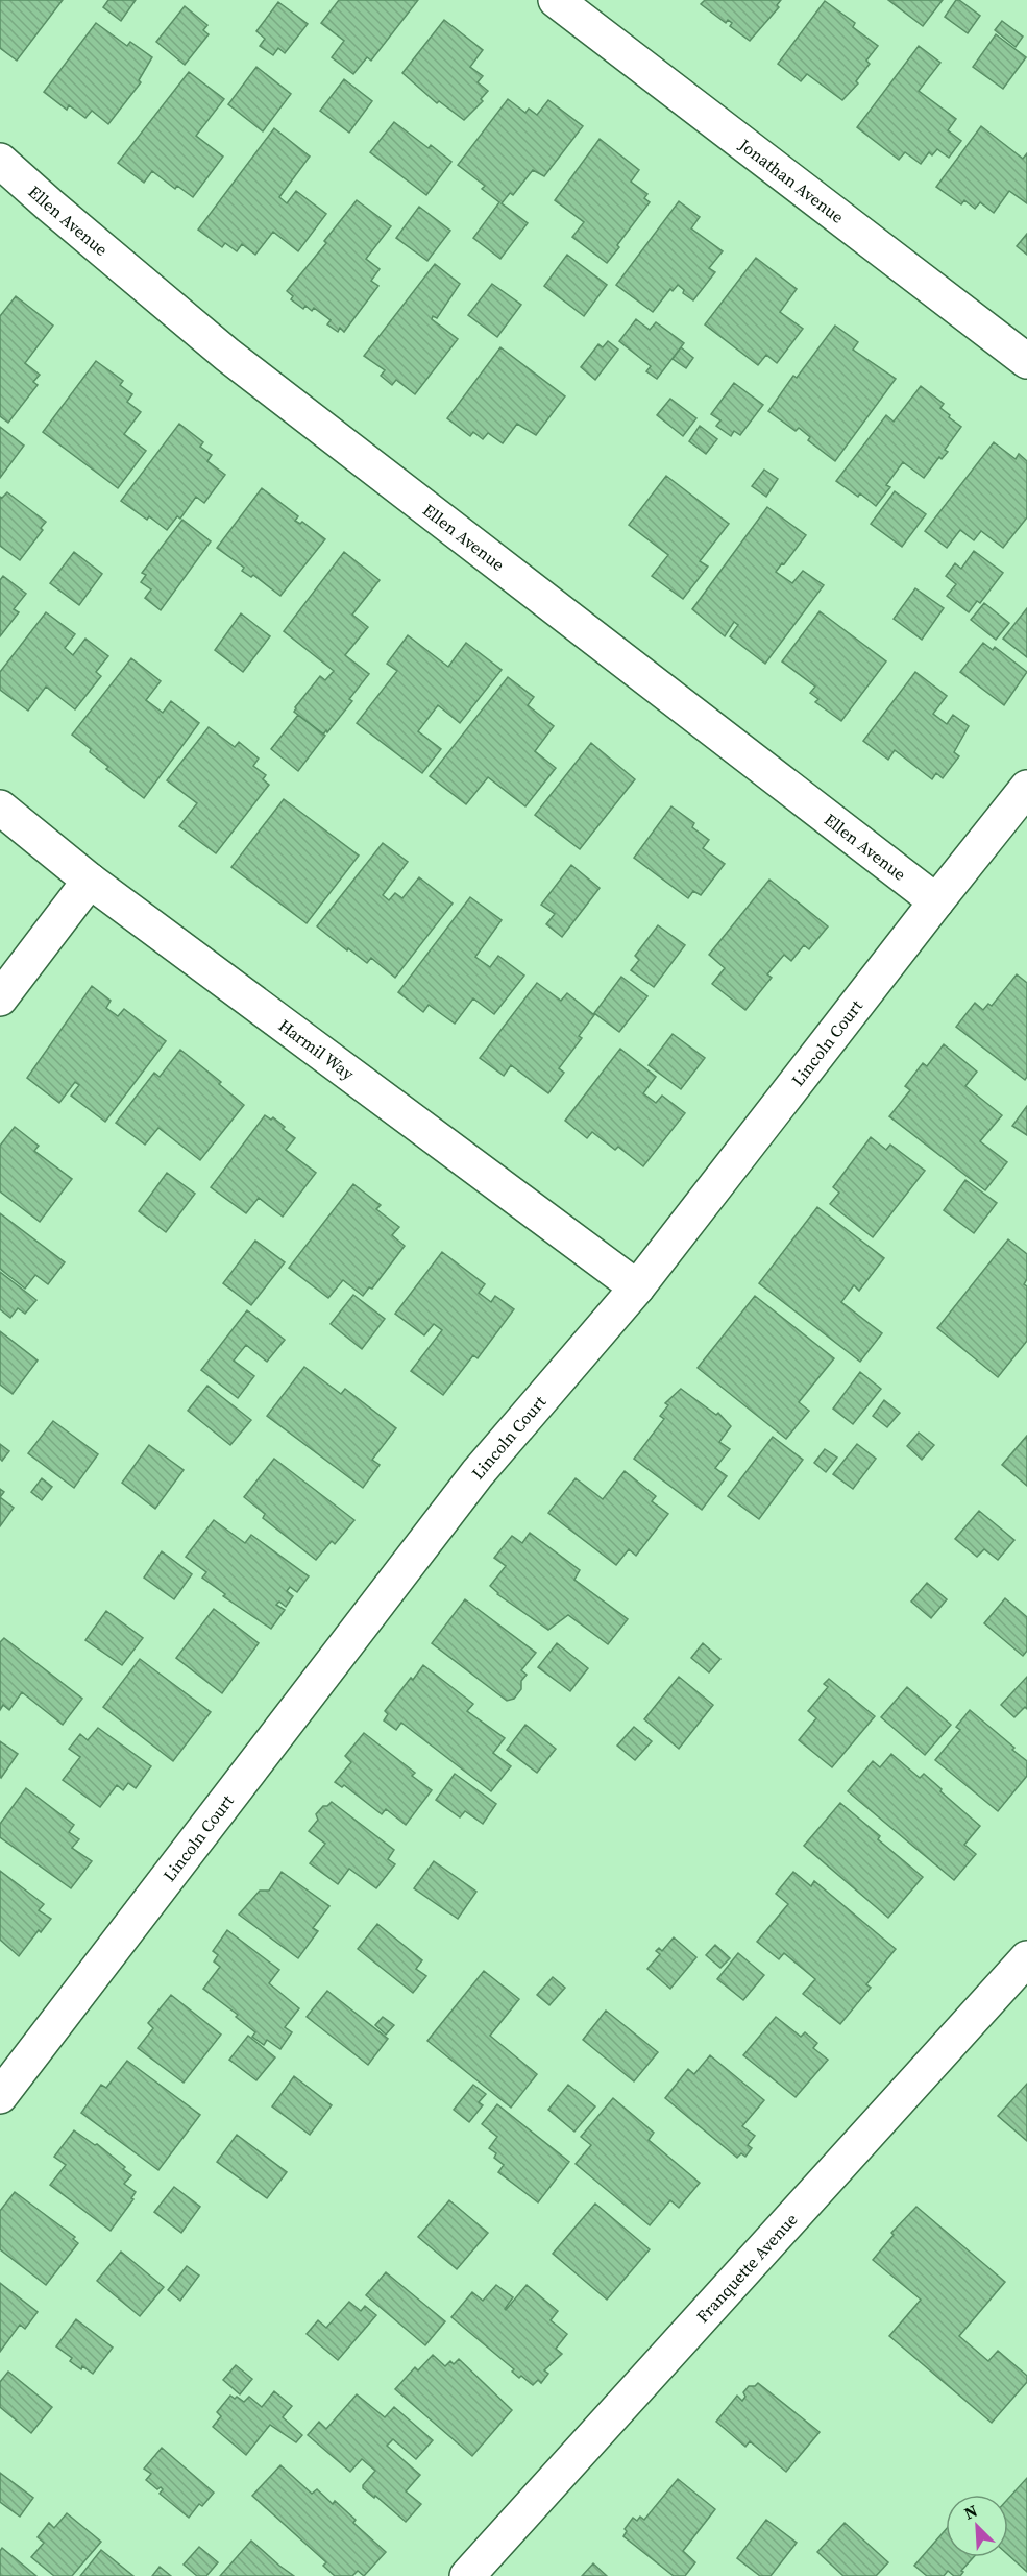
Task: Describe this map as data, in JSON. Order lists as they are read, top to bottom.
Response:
{
  "streets": {
    "street": [
      "Jonathan Avenue",
      "Ellen Avenue",
      "Lincoln Court",
      "Harmil Way",
      "Franquette Avenue"
    ]
  },
  "crossings": [
    ["Ellen Avenue", "Lincoln Court"],
    ["Lincoln Court", "Harmil Way"]
  ],
  "north": "top left"
}
